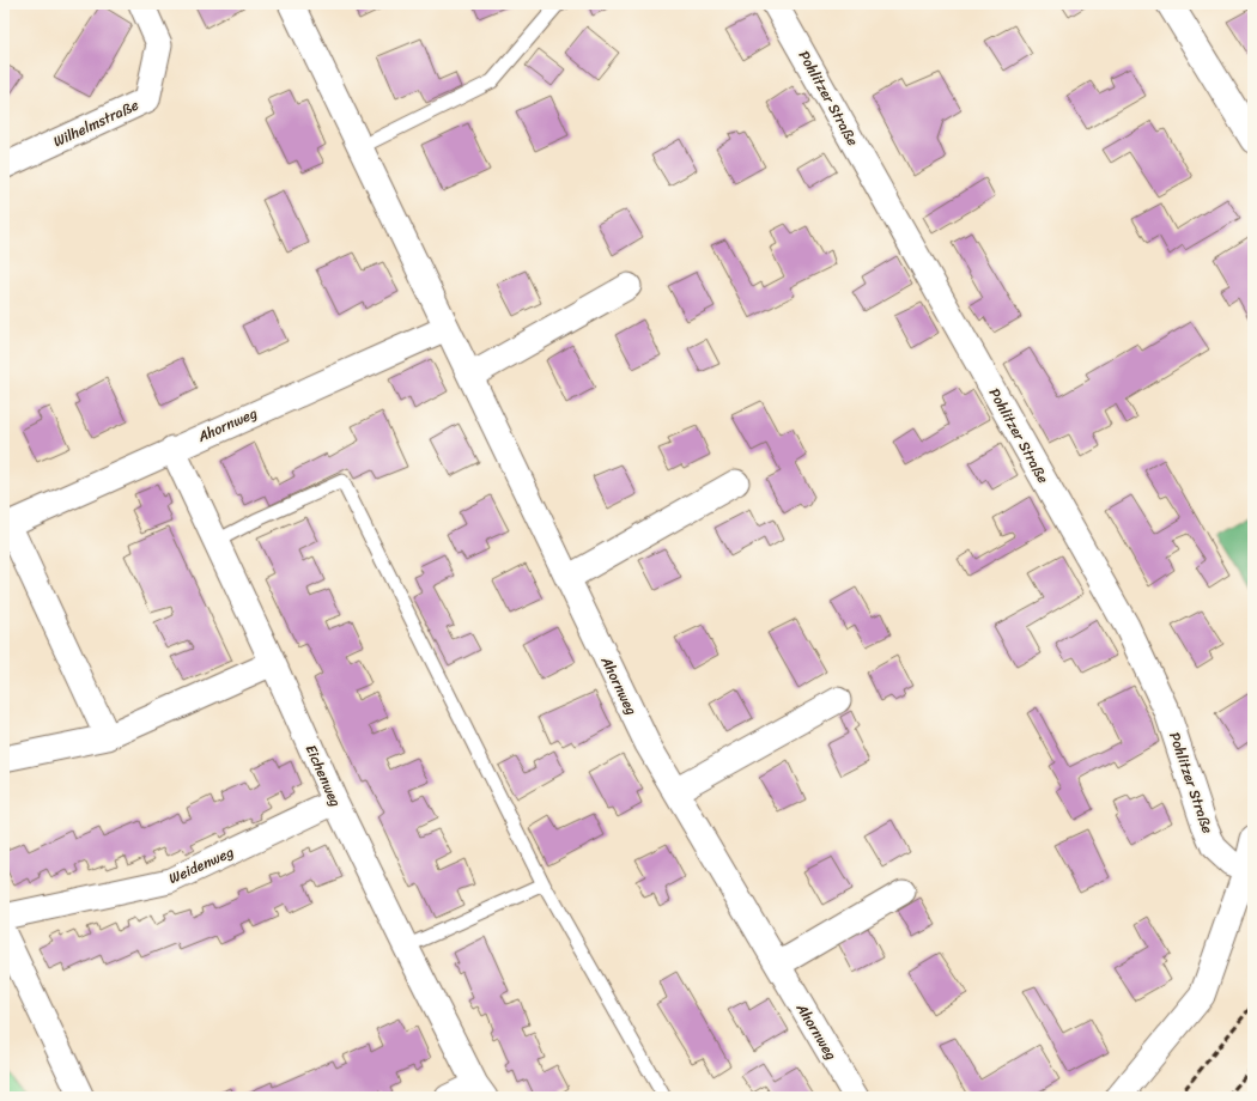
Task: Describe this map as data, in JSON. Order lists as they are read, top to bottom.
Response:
{
  "streets": {
    "street": [
      "Pohlitzer Straße",
      "Wilhelmstraße",
      "Ahornweg",
      "Eichenweg",
      "Weidenweg"
    ]
  },
  "crossings": [
    ["Ahornweg", "Eichenweg"],
    ["Eichenweg", "Weidenweg"]
  ]
}
